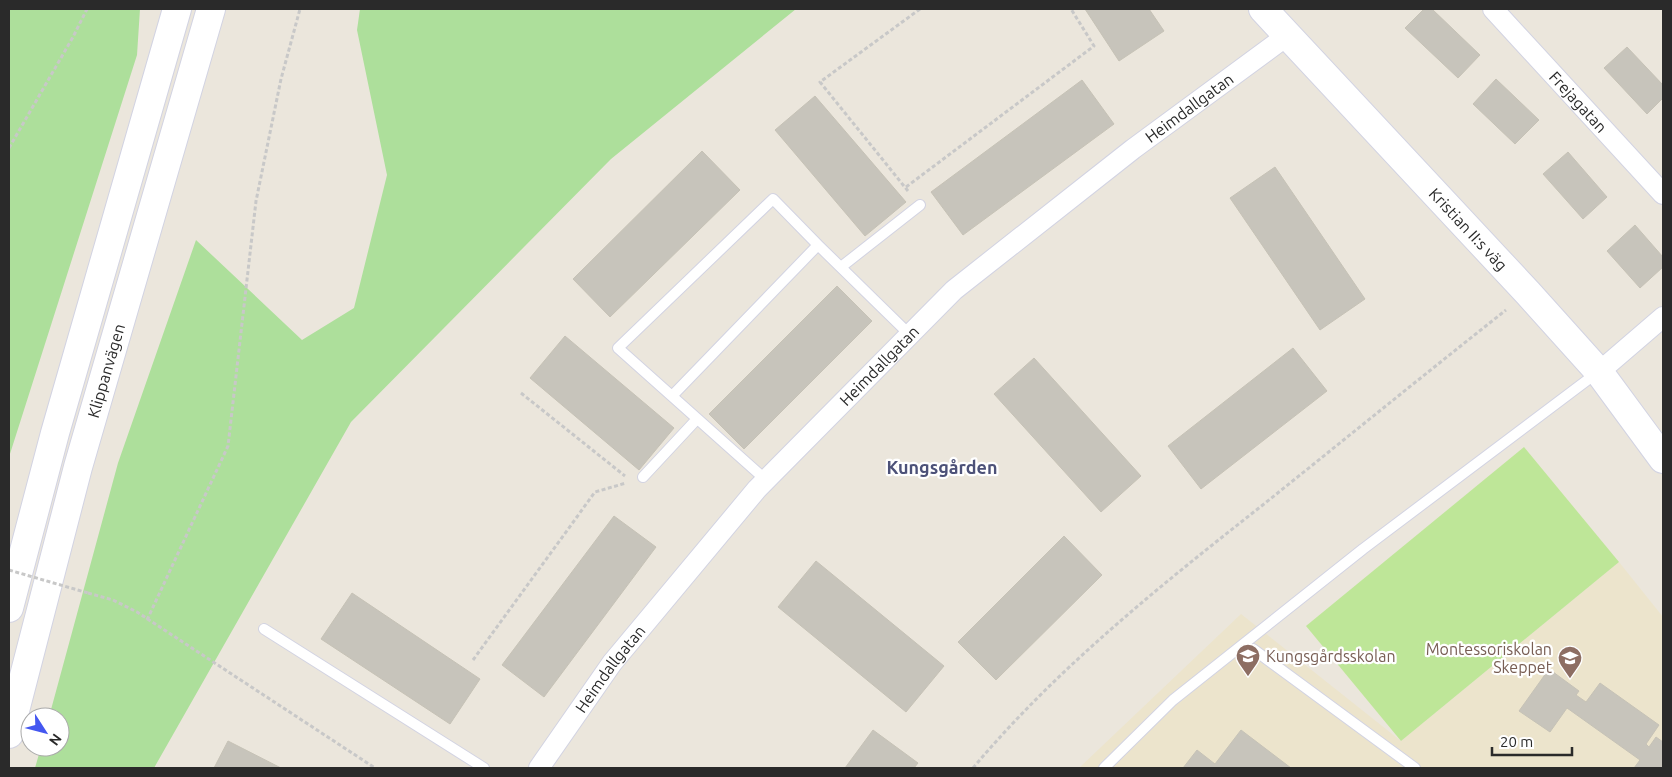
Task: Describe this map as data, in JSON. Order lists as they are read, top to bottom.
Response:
{
  "streets": {
    "main road": ["Kristian II:s väg", "Klippanvägen"],
    "street": ["Frejagatan", "Heimdallgatan"]
  },
  "crossings": [
    ["Heimdallgatan", "Kristian II:s väg"]
  ],
  "districts": ["Kungsgården"],
  "places": {
    "school or university": ["Kungsgårdsskolan", "Montessoriskolan Skeppet"]
  },
  "scale_bar": "20 m",
  "north": "bottom right"
}
